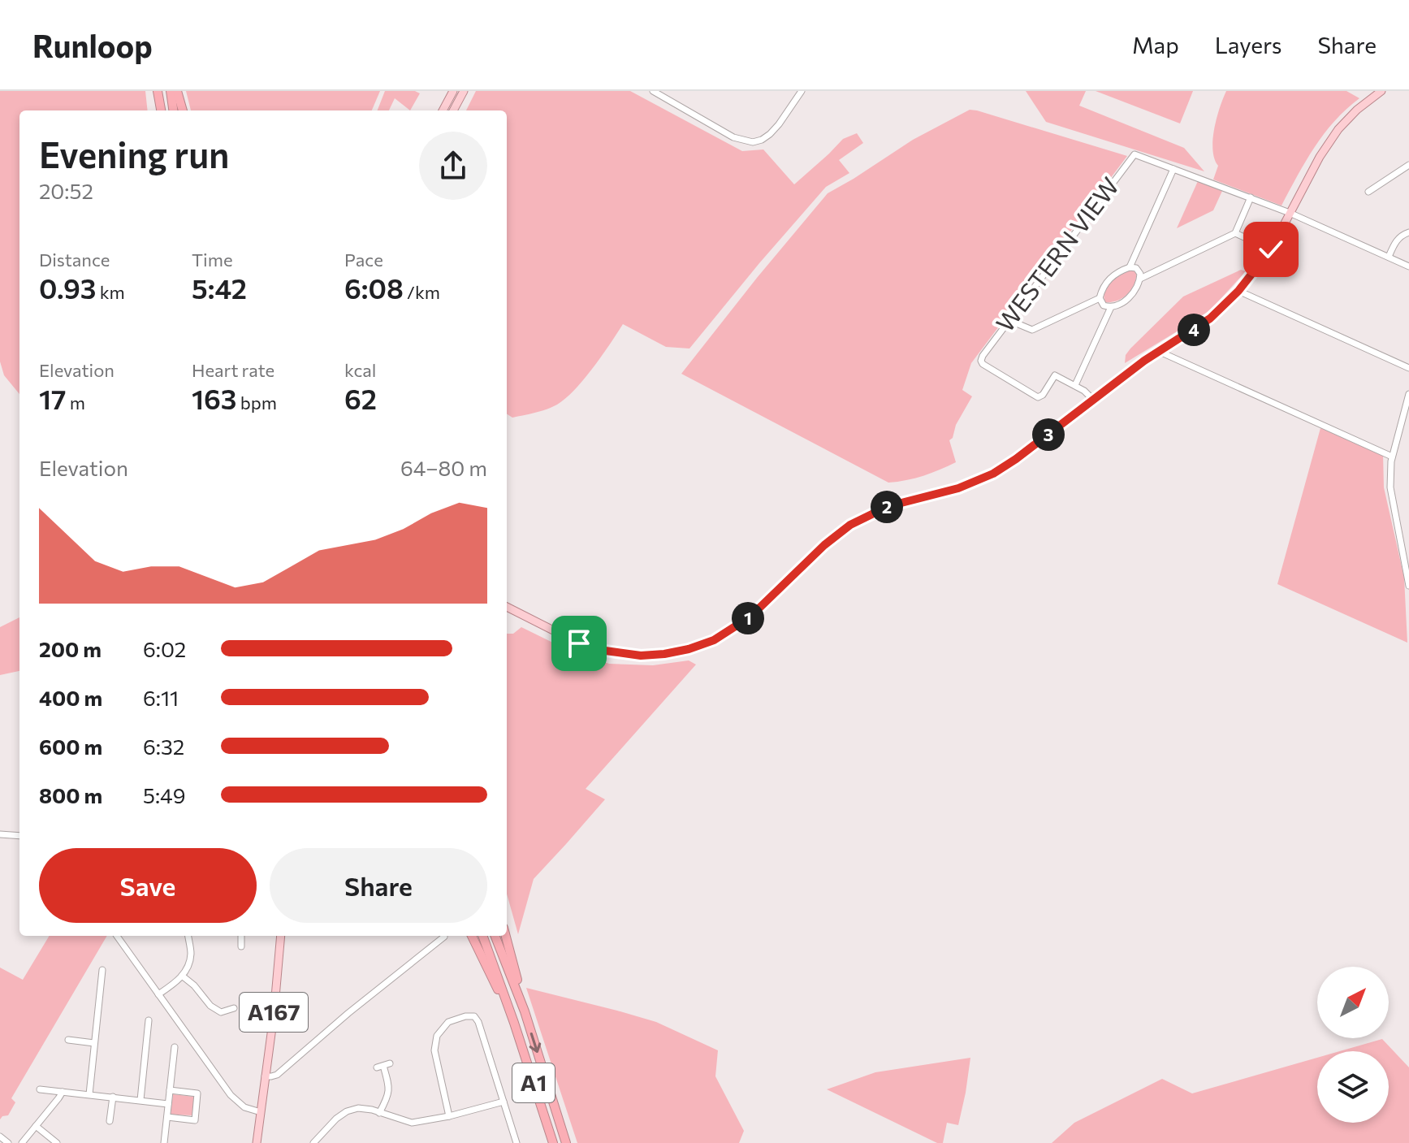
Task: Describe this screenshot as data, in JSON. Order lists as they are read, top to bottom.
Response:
{
  "streets": {
    "highway": ["A1"],
    "main road": ["A167"],
    "street": ["WESTERN VIEW"]
  },
  "north": "top right",
  "page": {
    "header": "Runloop",
    "nav": ["Map", "Layers", "Share"],
    "heading": ["Evening run", "20:52"],
    "stats": [
      ["Distance", "0.93 km"],
      ["Time", "5:42"],
      ["Pace", "6:08 /km"],
      ["Elevation", "17 m"],
      ["Heart rate", "163 bpm"],
      ["kcal", "62"]
    ],
    "pins": [
      "4",
      "3",
      "2",
      "1"
    ],
    "chart": ["Elevation", "64–80 m"],
    "list": [
      {
        "name": "200 m",
        "note": "6:02"
      },
      {
        "name": "400 m",
        "note": "6:11"
      },
      {
        "name": "600 m",
        "note": "6:32"
      },
      {
        "name": "800 m",
        "note": "5:49"
      }
    ],
    "buttons": ["Save", "Share"]
  }
}
